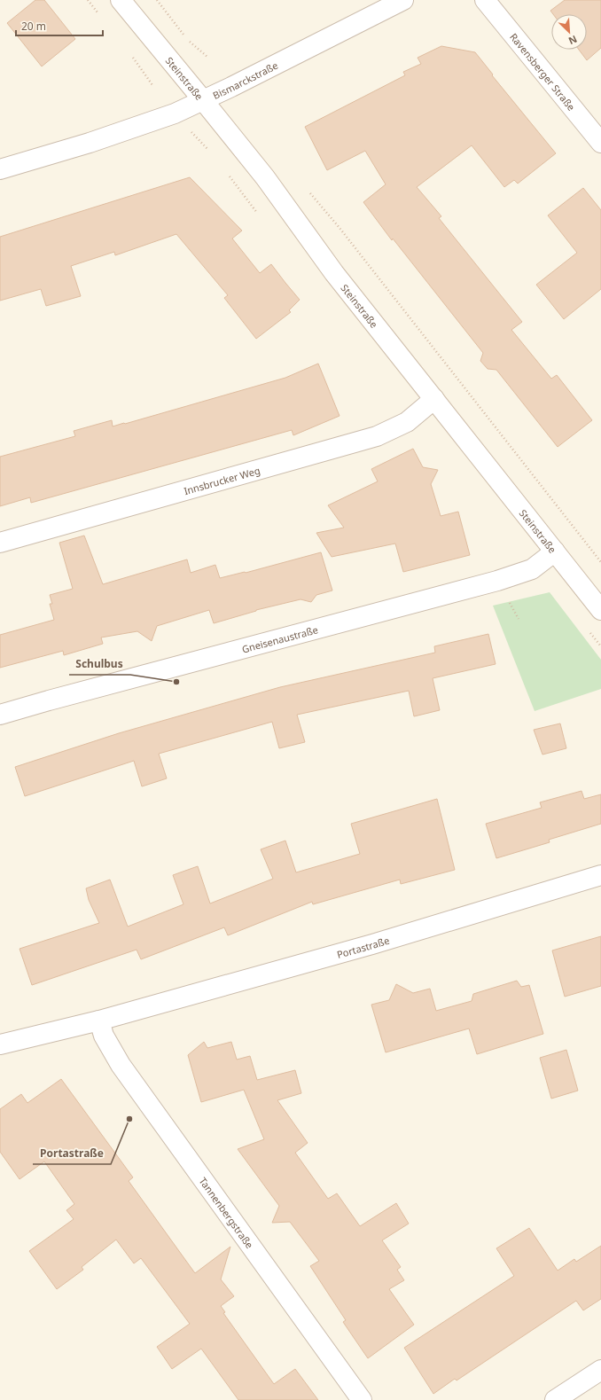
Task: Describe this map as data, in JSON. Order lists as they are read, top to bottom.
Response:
{
  "streets": {
    "street": [
      "Ravensberger Straße",
      "Steinstraße",
      "Bismarckstraße",
      "Innsbrucker Weg",
      "Gneisenaustraße",
      "Portastraße",
      "Tannenbergstraße"
    ]
  },
  "crossings": [
    ["Steinstraße", "Bismarckstraße"],
    ["Steinstraße", "Innsbrucker Weg"],
    ["Steinstraße", "Gneisenaustraße"],
    ["Portastraße", "Tannenbergstraße"]
  ],
  "places": ["Schulbus", "Portastraße"],
  "scale_bar": "20 m",
  "north": "bottom right"
}
